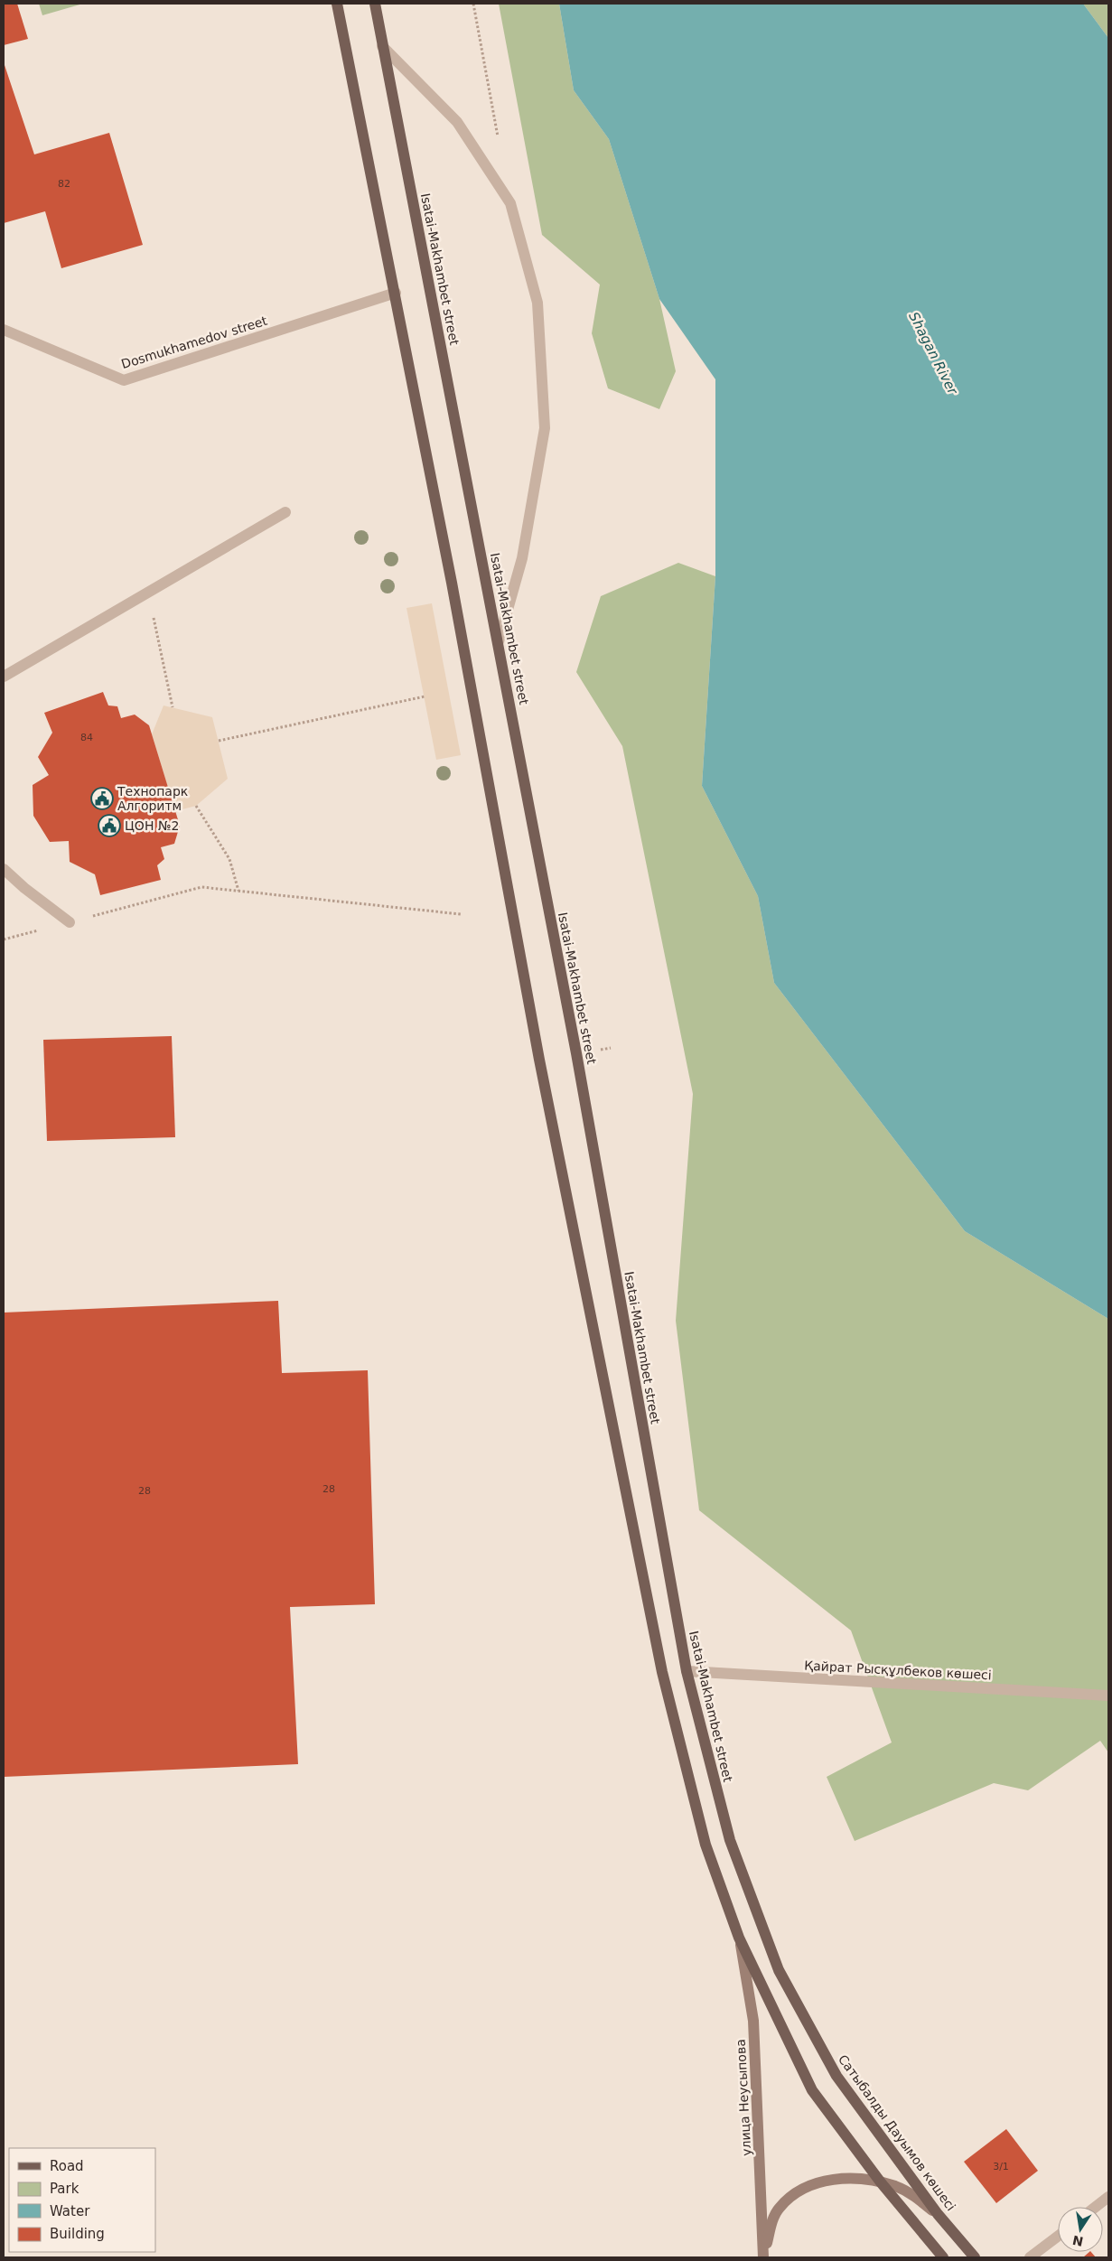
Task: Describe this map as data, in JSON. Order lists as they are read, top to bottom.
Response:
{
  "streets": {
    "main road": ["Isatai-Makhambet street", "Сатыбалды Дауымов көшесі"],
    "street": ["Dosmukhamedov street", "Қайрат Рысқұлбеков көшесі", "улица Неусыпова"]
  },
  "crossings": [
    ["Isatai-Makhambet street", "Қайрат Рысқұлбеков көшесі"],
    ["Isatai-Makhambet street", "Сатыбалды Дауымов көшесі"]
  ],
  "water": ["Shagan River"],
  "places": {
    "public building": ["Технопарк Алгоритм", "ЦОН №2"]
  },
  "house_numbers": [
    "82",
    "84",
    "28",
    "28",
    "3/1"
  ],
  "legend": [
    "Road",
    "Park",
    "Water",
    "Building"
  ],
  "north": "bottom"
}
